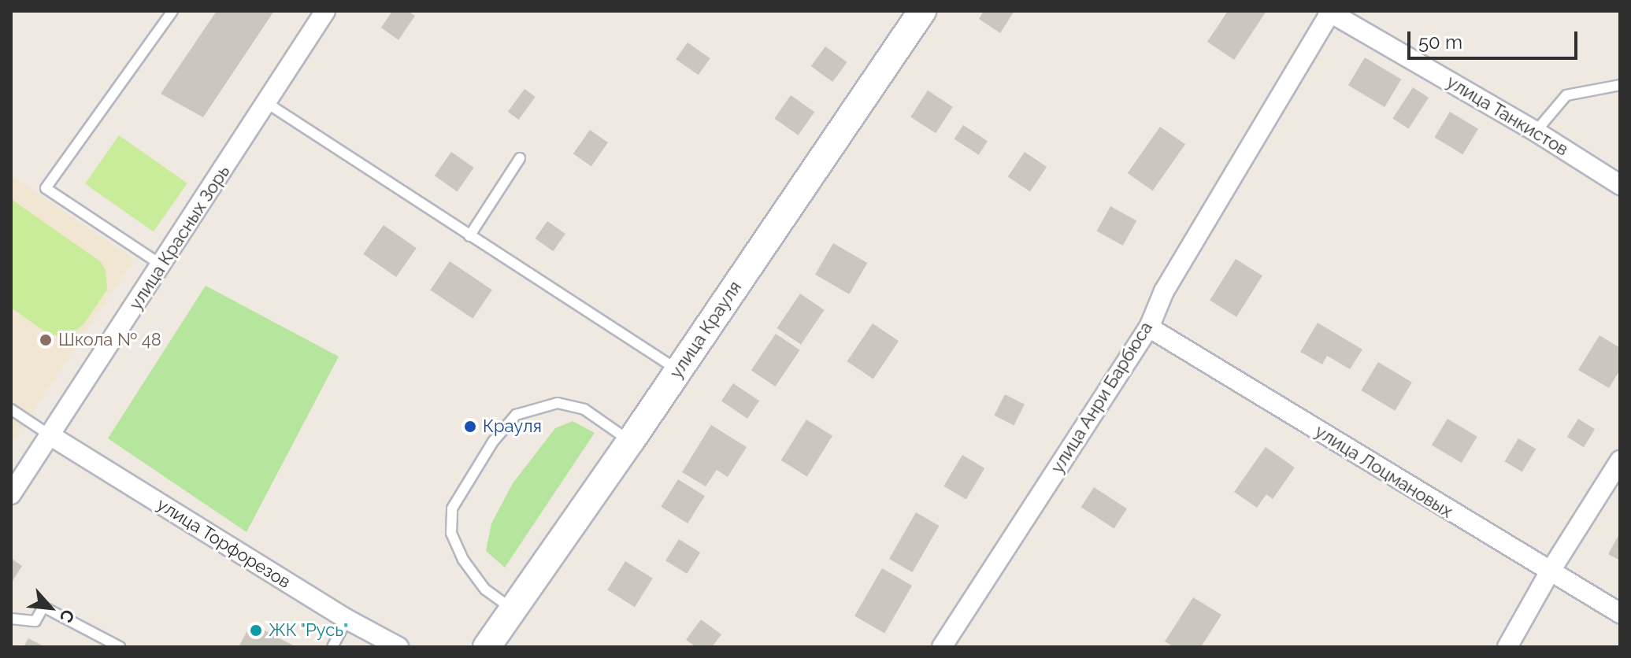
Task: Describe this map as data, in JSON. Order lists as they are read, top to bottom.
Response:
{
  "streets": {
    "street": [
      "улица Танкистов",
      "улица Красных Зорь",
      "улица Крауля",
      "улица Анри Барбюса",
      "улица Лоцмановых",
      "улица Торфорезов"
    ]
  },
  "crossings": [
    ["улица Танкистов", "улица Анри Барбюса"],
    ["улица Красных Зорь", "улица Торфорезов"],
    ["улица Анри Барбюса", "улица Лоцмановых"]
  ],
  "places": ["Школа № 48", "Крауля", "ЖК \"Русь\""],
  "scale_bar": "50 m",
  "north": "bottom right"
}
